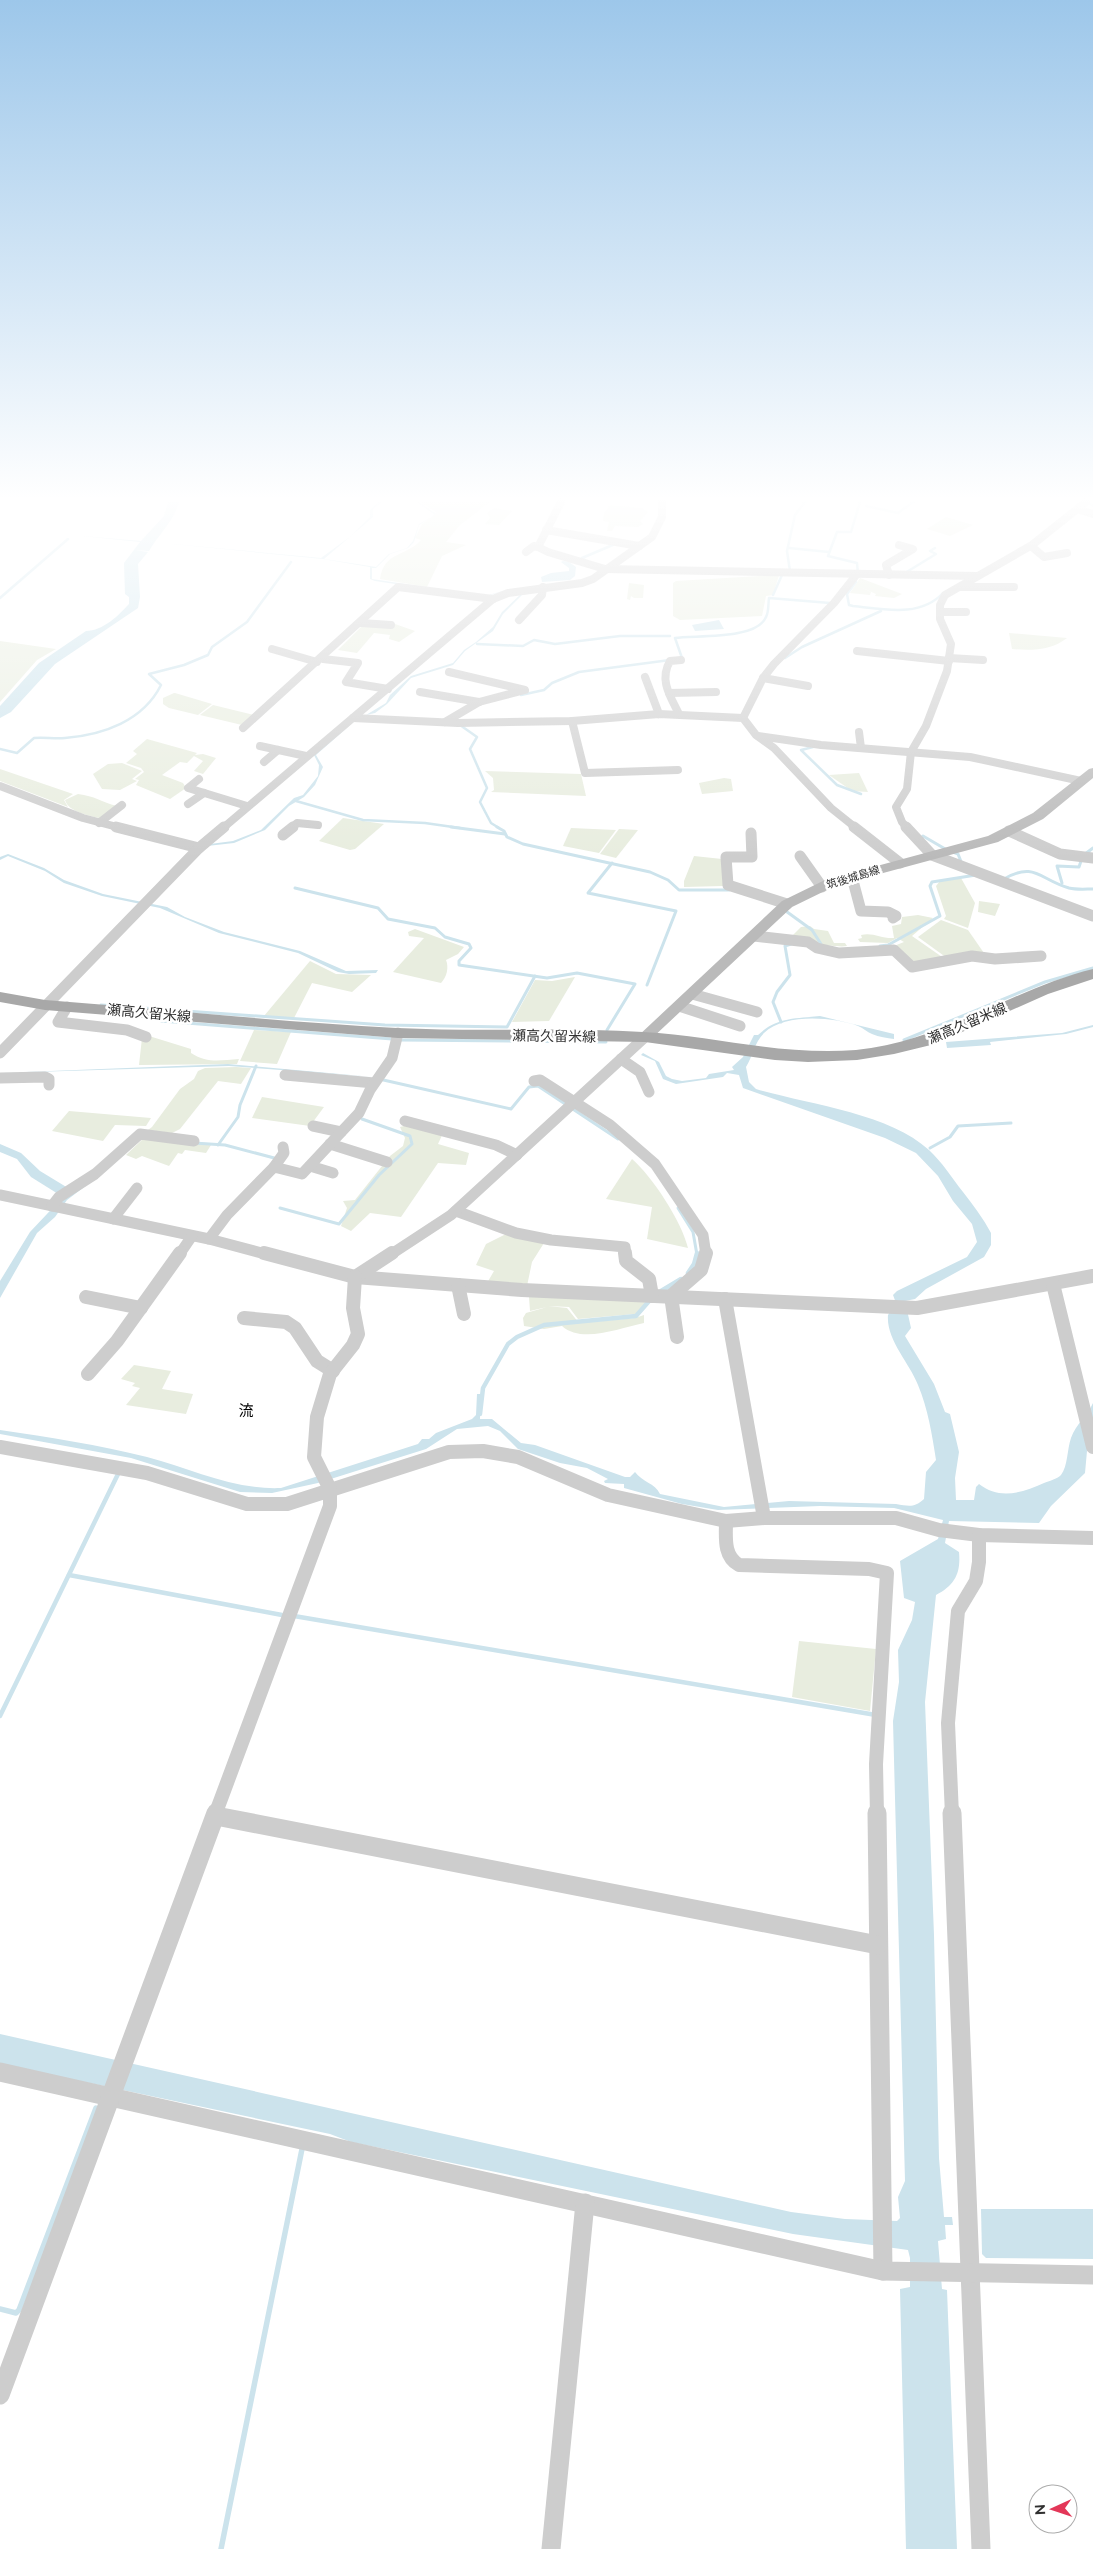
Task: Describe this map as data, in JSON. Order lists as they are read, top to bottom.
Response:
{
  "streets": {
    "main road": ["瀬高久留米線"],
    "street": ["筑後城島線"]
  },
  "crossings": [
    ["筑後城島線", "瀬高久留米線"]
  ],
  "districts": ["流"],
  "north": "left"
}
